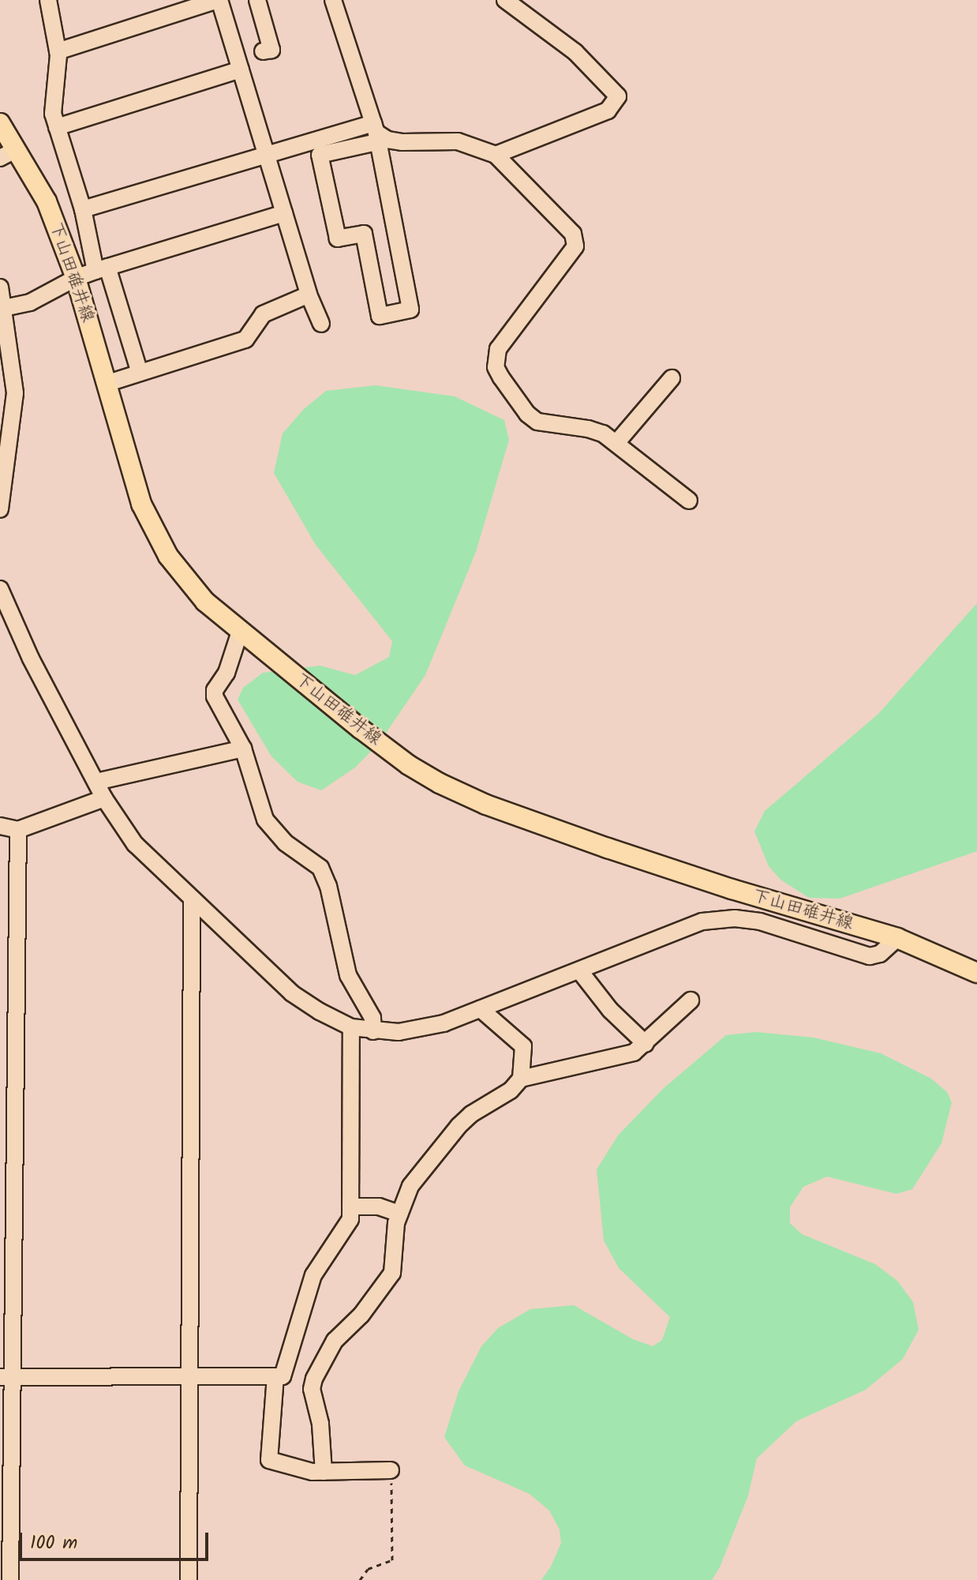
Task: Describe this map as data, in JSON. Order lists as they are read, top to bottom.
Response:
{
  "streets": {
    "main road": ["下山田碓井線"]
  },
  "scale_bar": "100 m"
}
